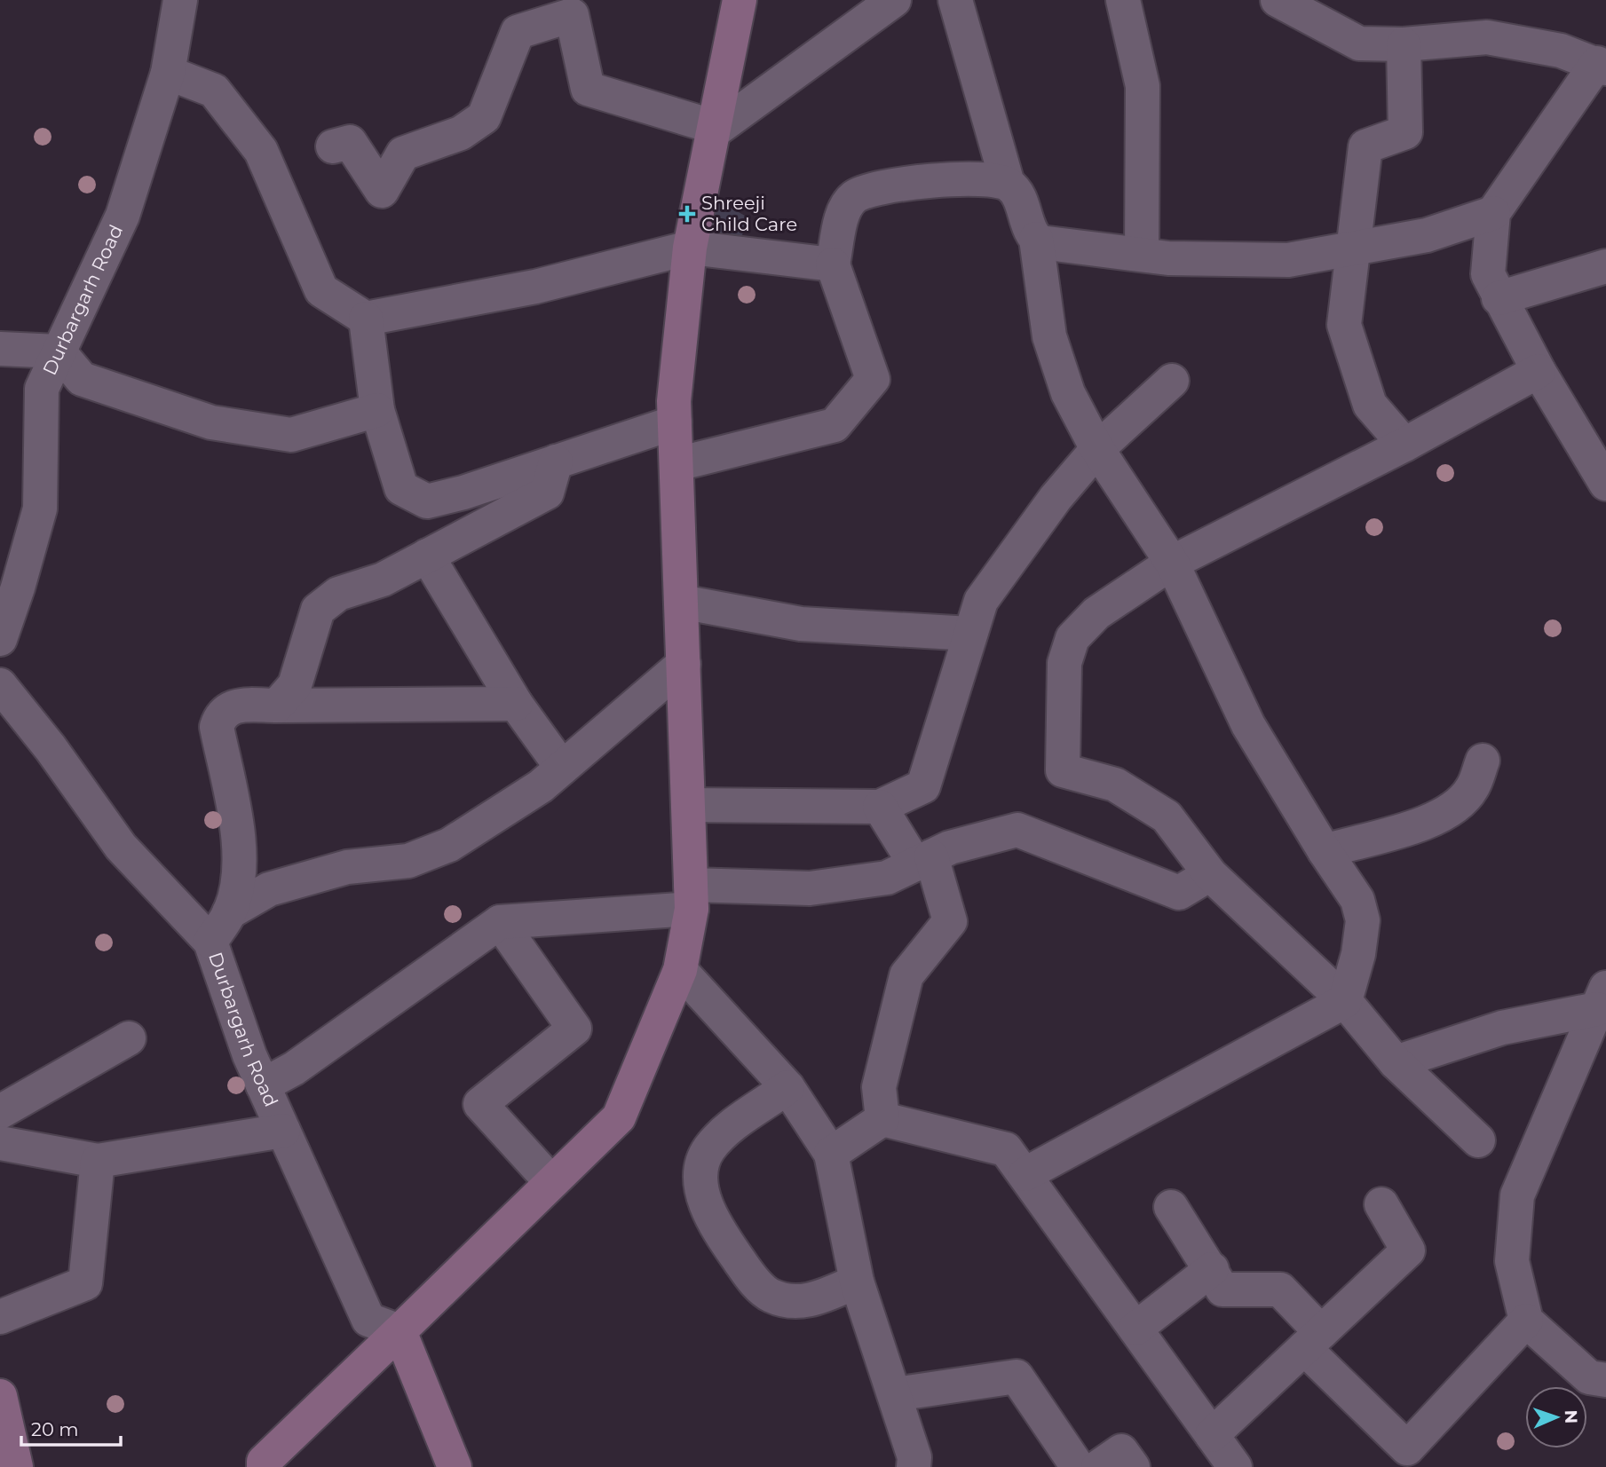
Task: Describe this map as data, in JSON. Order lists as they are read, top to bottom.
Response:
{
  "streets": {
    "street": ["Durbargarh Road"]
  },
  "places": {
    "health": ["Shreeji Child Care"]
  },
  "scale_bar": "20 m",
  "north": "right"
}
